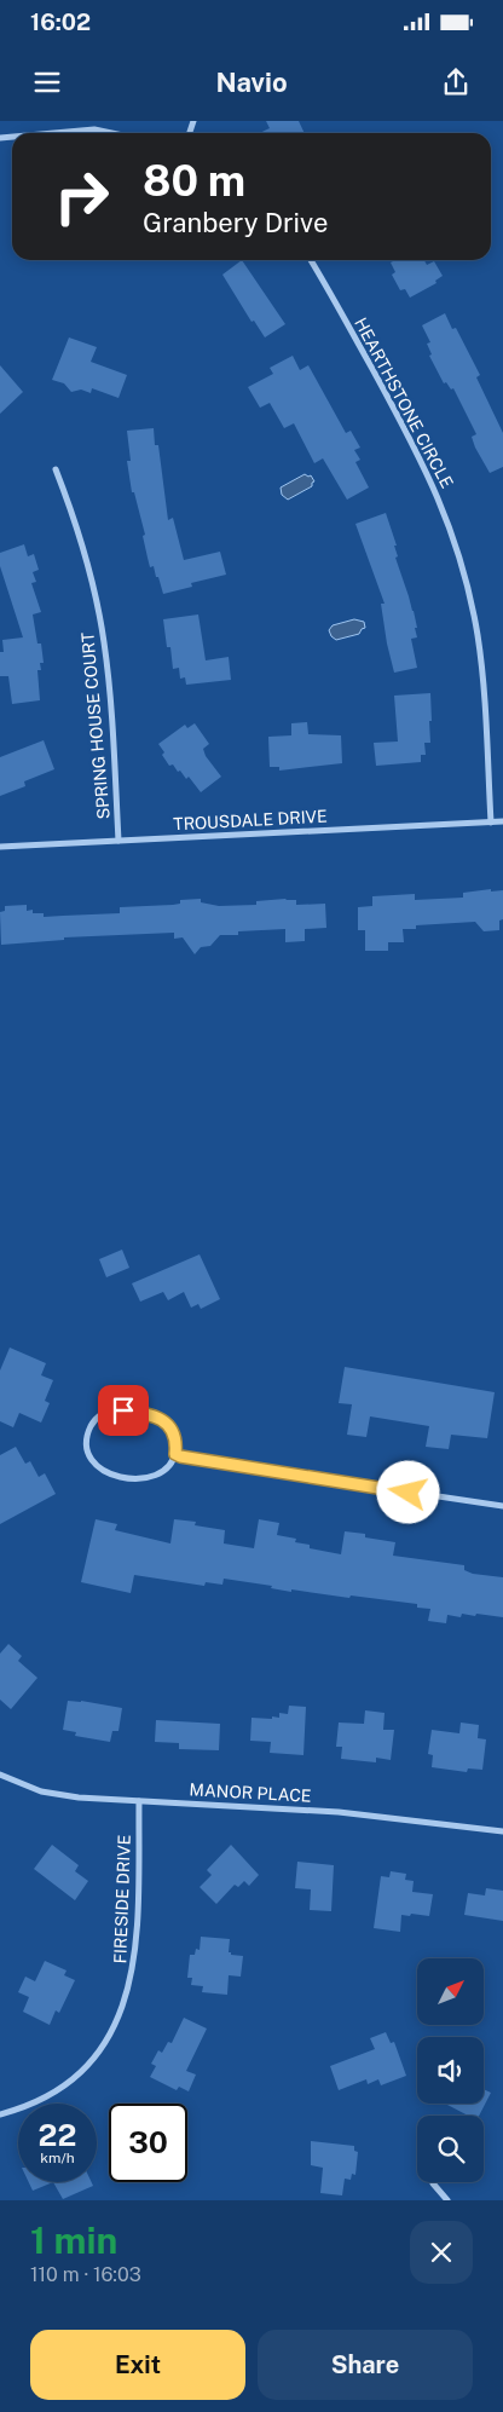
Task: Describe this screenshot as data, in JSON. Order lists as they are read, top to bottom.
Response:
{
  "streets": {
    "street": [
      "HEARTHSTONE CIRCLE",
      "SPRING HOUSE COURT",
      "TROUSDALE DRIVE",
      "MANOR PLACE",
      "FIRESIDE DRIVE"
    ]
  },
  "crossings": [
    ["HEARTHSTONE CIRCLE", "TROUSDALE DRIVE"],
    ["SPRING HOUSE COURT", "TROUSDALE DRIVE"],
    ["MANOR PLACE", "FIRESIDE DRIVE"]
  ],
  "north": "top right",
  "page": {
    "status": "16:02",
    "header": "Navio",
    "turn": ["80 m", "Granbery Drive"],
    "speed": "22 km/h",
    "limit": "30",
    "heading": ["1 min", "110 m · 16:03"],
    "buttons": ["Exit", "Share"]
  }
}
